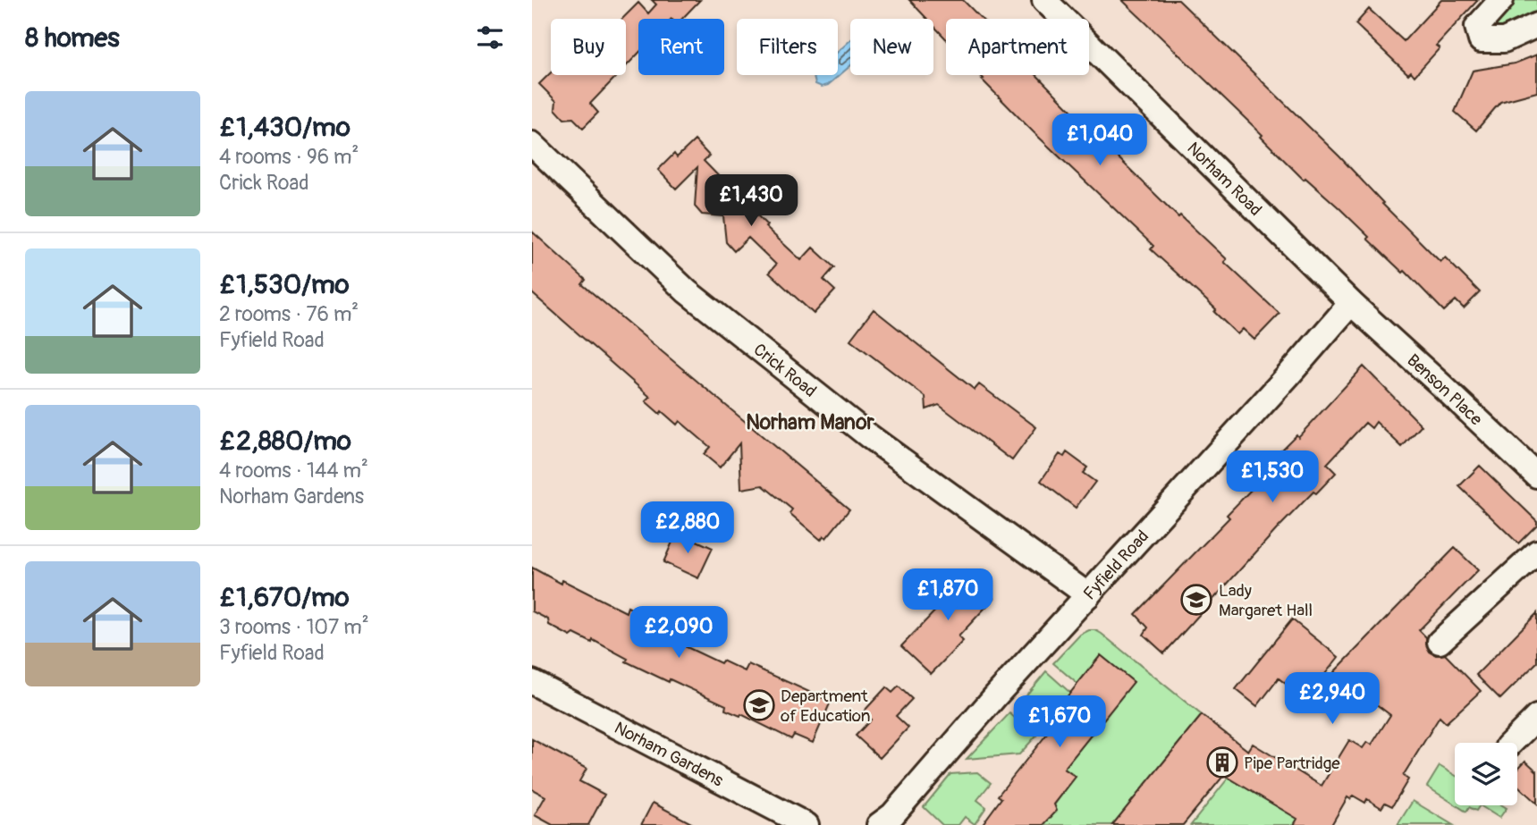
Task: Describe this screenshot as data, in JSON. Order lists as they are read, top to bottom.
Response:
{
  "streets": {
    "street": [
      "Norham Road",
      "Crick Road",
      "Benson Place",
      "Fyfield Road",
      "Norham Gardens"
    ]
  },
  "crossings": [
    ["Norham Road", "Benson Place"],
    ["Norham Road", "Fyfield Road"],
    ["Crick Road", "Fyfield Road"],
    ["Benson Place", "Fyfield Road"]
  ],
  "districts": ["Norham Manor"],
  "places": {
    "school or university": ["Lady Margaret Hall", "Department of Education"],
    "building": ["Pipe Partridge"]
  },
  "page": {
    "heading": "8 homes",
    "chip": [
      "Buy",
      "Rent",
      "Filters",
      "New",
      "Apartment"
    ],
    "list": [
      {
        "name": "£1,430/mo",
        "note": "4 rooms · 96 m² · Crick Road"
      },
      {
        "name": "£1,530/mo",
        "note": "2 rooms · 76 m² · Fyfield Road"
      },
      {
        "name": "£2,880/mo",
        "note": "4 rooms · 144 m² · Norham Gardens"
      },
      {
        "name": "£1,670/mo",
        "note": "3 rooms · 107 m² · Fyfield Road"
      }
    ],
    "price": [
      "£1,040",
      "£1,430",
      "£1,530",
      "£2,880",
      "£1,870",
      "£2,090",
      "£2,940",
      "£1,670"
    ]
  }
}
